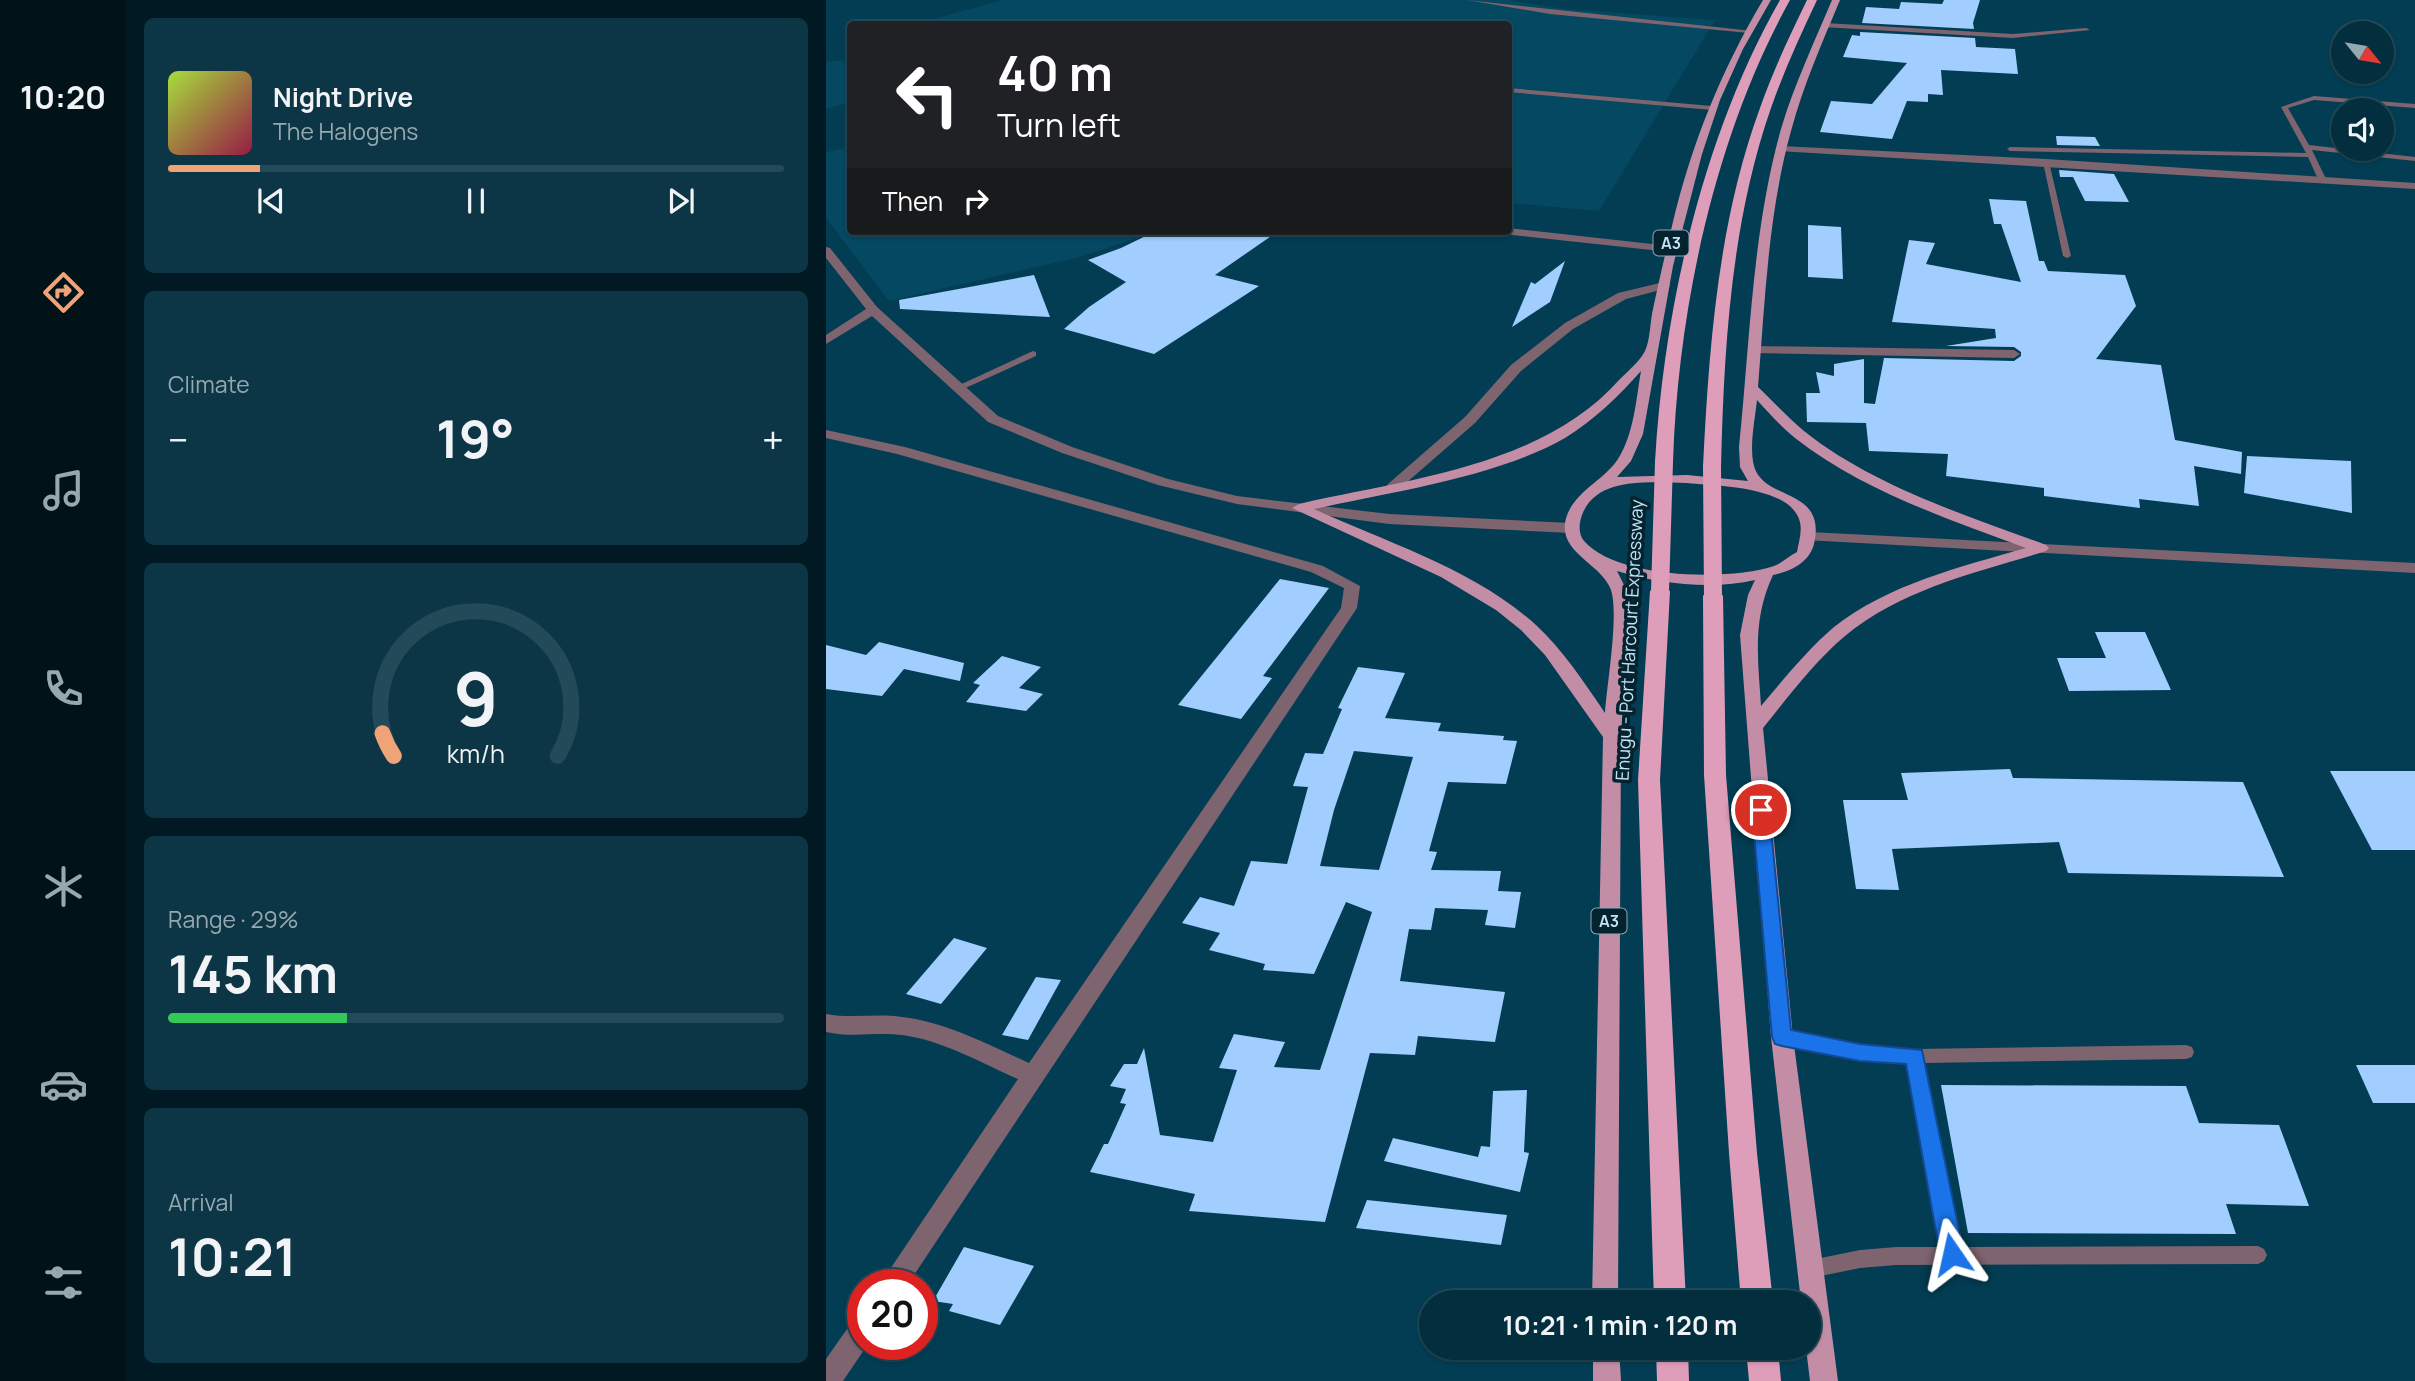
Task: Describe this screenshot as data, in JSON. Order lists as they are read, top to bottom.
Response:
{
  "streets": {
    "highway": ["A3", "Enugu - Port Harcourt Expressway"]
  },
  "crossings": [
    ["A3", "Enugu - Port Harcourt Expressway"]
  ],
  "north": "bottom right",
  "page": {
    "tabs": "10:20",
    "turn": ["40 m", "Turn left"],
    "song": ["Night Drive", "The Halogens"],
    "then": "Then",
    "tile": [
      "Climate",
      ["Range · 29%", "145 km"],
      ["Arrival", "10:21"]
    ],
    "heat": ["−", "19°", "+"],
    "limit": "20",
    "trip": "10:21 · 1 min · 120 m",
    "gauge": ["9", "km/h"]
  }
}
